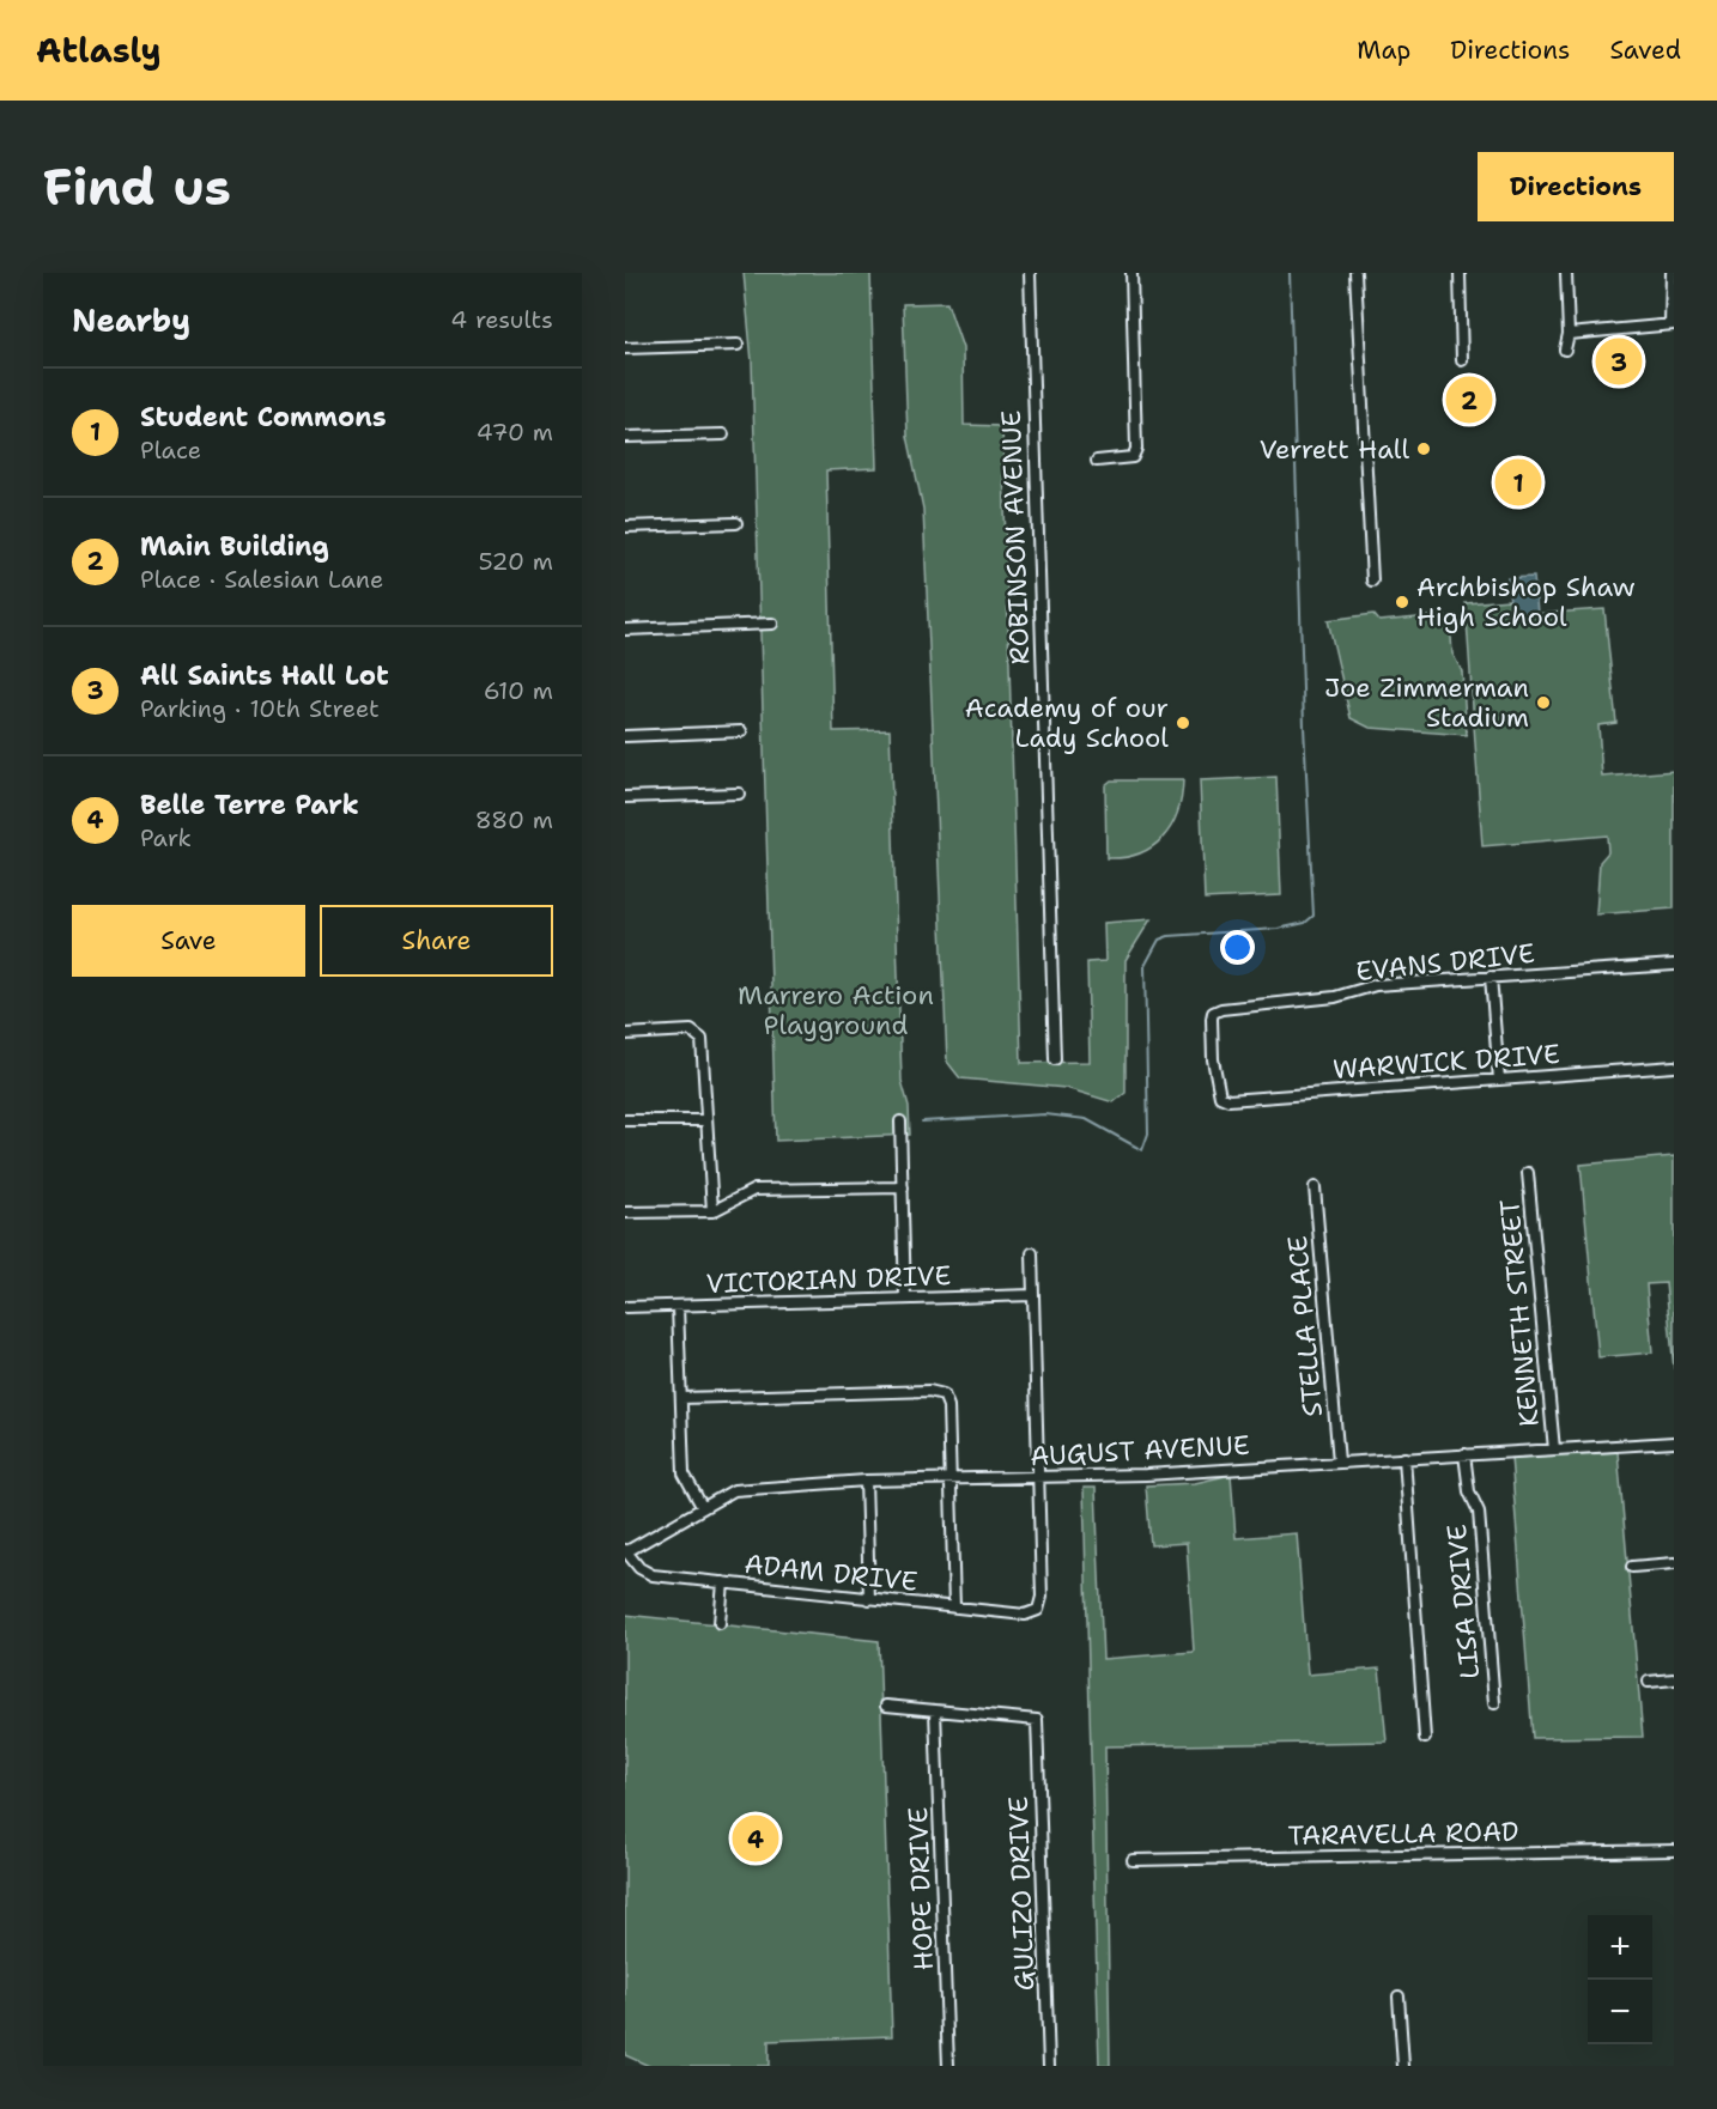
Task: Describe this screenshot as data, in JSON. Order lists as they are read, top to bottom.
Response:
{
  "streets": {
    "street": [
      "ROBINSON AVENUE",
      "EVANS DRIVE",
      "WARWICK DRIVE",
      "VICTORIAN DRIVE",
      "KENNETH STREET",
      "STELLA PLACE",
      "AUGUST AVENUE",
      "ADAM DRIVE",
      "LISA DRIVE",
      "TARAVELLA ROAD",
      "HOPE DRIVE",
      "GULIZO DRIVE"
    ]
  },
  "crossings": [
    ["EVANS DRIVE", "WARWICK DRIVE"],
    ["KENNETH STREET", "AUGUST AVENUE"],
    ["STELLA PLACE", "AUGUST AVENUE"],
    ["AUGUST AVENUE", "ADAM DRIVE"],
    ["AUGUST AVENUE", "LISA DRIVE"],
    ["HOPE DRIVE", "GULIZO DRIVE"]
  ],
  "parks": ["Marrero Action Playground"],
  "places": [
    "Verrett Hall",
    "Archbishop Shaw High School",
    "Joe Zimmerman Stadium",
    "Academy of our Lady School"
  ],
  "page": {
    "header": "Atlasly",
    "nav": ["Map", "Directions", "Saved"],
    "buttons": [
      "Directions",
      ["Save", "Share"]
    ],
    "title": "Find us",
    "heading": ["Nearby", "4 results"],
    "pins": [
      "3",
      "2",
      "1",
      "4"
    ],
    "list": [
      {
        "mark": "1",
        "name": "Student Commons",
        "note": "Place",
        "value": "470 m"
      },
      {
        "mark": "2",
        "name": "Main Building",
        "note": "Place · Salesian Lane",
        "value": "520 m"
      },
      {
        "mark": "3",
        "name": "All Saints Hall Lot",
        "note": "Parking · 10th Street",
        "value": "610 m"
      },
      {
        "mark": "4",
        "name": "Belle Terre Park",
        "note": "Park",
        "value": "880 m"
      }
    ],
    "map_buttons": ["+", "−"]
  }
}
